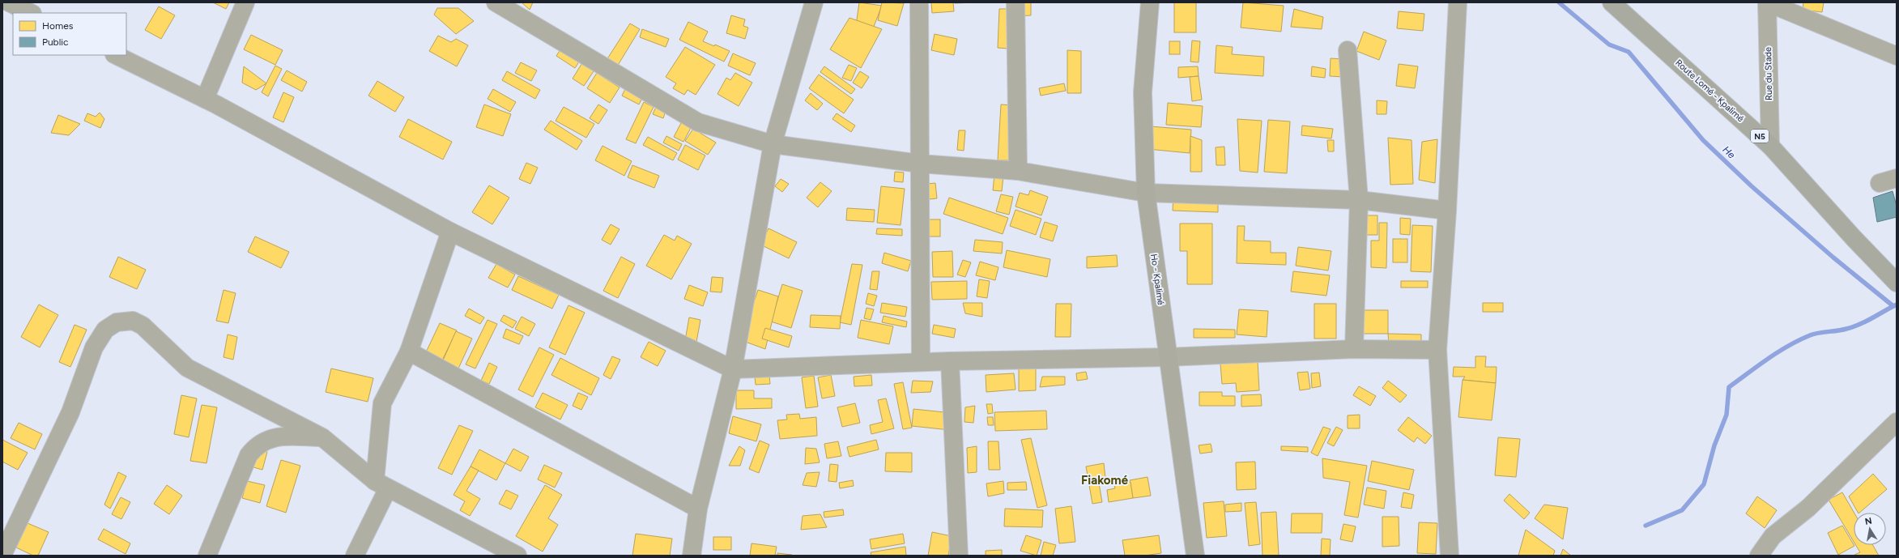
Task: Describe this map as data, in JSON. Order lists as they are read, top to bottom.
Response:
{
  "streets": {
    "main road": ["Route Lomé - Kpalimé", "N5", "Ho - Kpalimé"],
    "street": ["Rue du Stade"]
  },
  "crossings": [
    ["Rue du Stade", "Route Lomé - Kpalimé"]
  ],
  "districts": ["Fiakomé"],
  "water": ["He"],
  "legend": ["Homes", "Public"],
  "north": "top"
}
